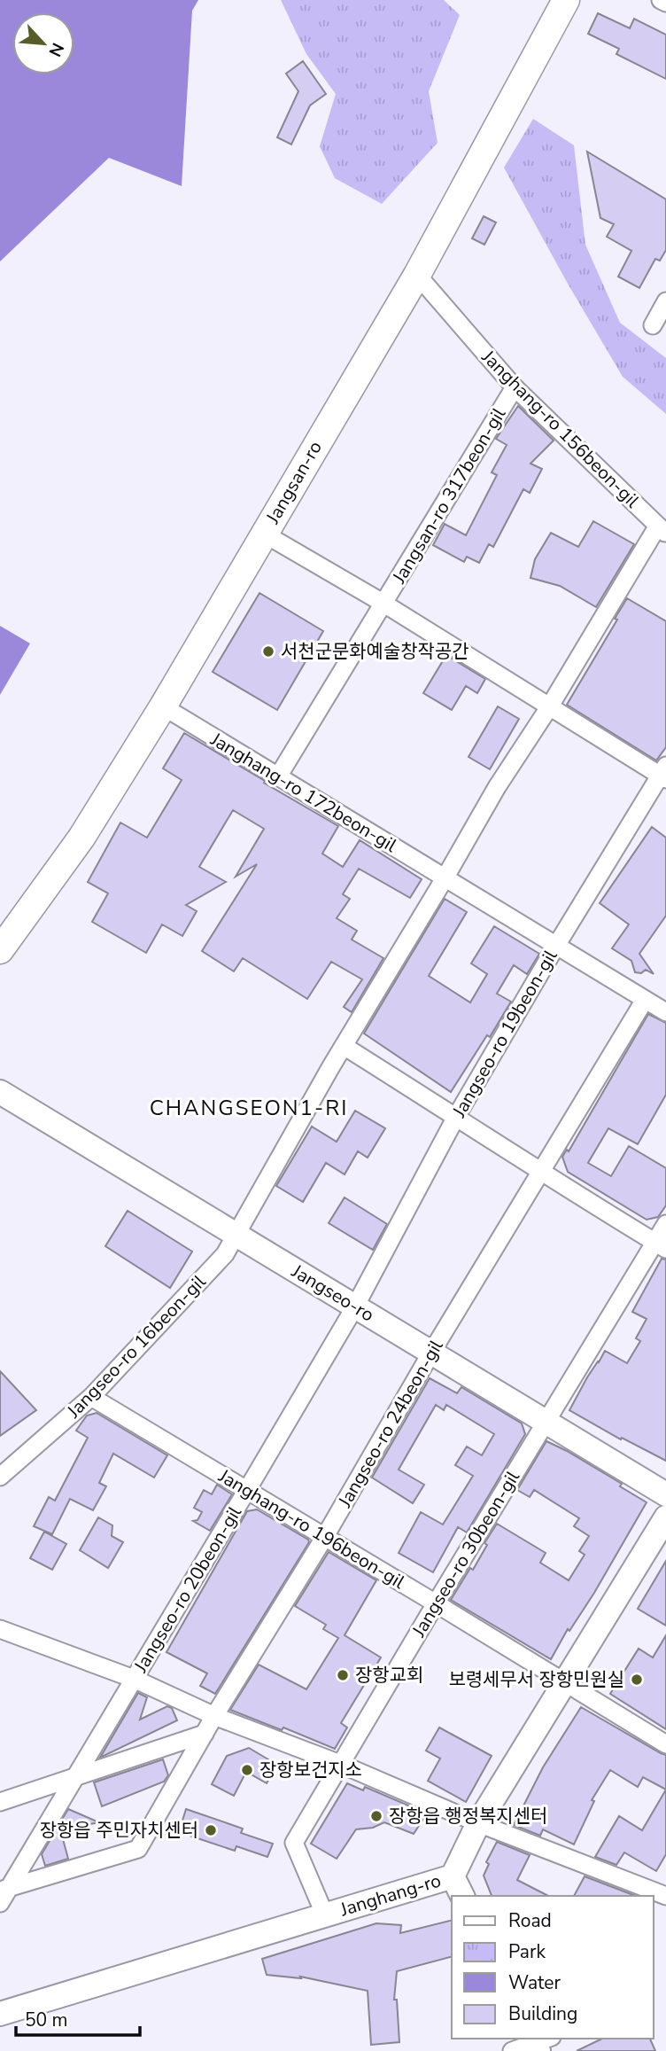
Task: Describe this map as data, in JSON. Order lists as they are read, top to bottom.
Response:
{
  "streets": {
    "main road": ["Jangsan-ro"],
    "street": [
      "Janghang-ro 156beon-gil",
      "Jangsan-ro 317beon-gil",
      "Janghang-ro 172beon-gil",
      "Jangseo-ro 19beon-gil",
      "Jangseo-ro",
      "Jangseo-ro 16beon-gil",
      "Jangseo-ro 24beon-gil",
      "Janghang-ro 196beon-gil",
      "Jangseo-ro 30beon-gil",
      "Jangseo-ro 20beon-gil",
      "Janghang-ro"
    ]
  },
  "crossings": [
    ["Janghang-ro 156beon-gil", "Jangsan-ro"],
    ["Janghang-ro 156beon-gil", "Jangsan-ro 317beon-gil"],
    ["Jangsan-ro", "Jangsan-ro 317beon-gil"],
    ["Jangsan-ro", "Janghang-ro 172beon-gil"],
    ["Jangsan-ro 317beon-gil", "Jangseo-ro 19beon-gil"],
    ["Janghang-ro 172beon-gil", "Jangseo-ro 19beon-gil"],
    ["Janghang-ro 172beon-gil", "Jangseo-ro 16beon-gil"],
    ["Janghang-ro 172beon-gil", "Jangseo-ro 24beon-gil"],
    ["Jangseo-ro 19beon-gil", "Jangseo-ro"],
    ["Jangseo-ro 19beon-gil", "Jangseo-ro 20beon-gil"],
    ["Jangseo-ro", "Jangseo-ro 16beon-gil"],
    ["Jangseo-ro", "Jangseo-ro 24beon-gil"],
    ["Jangseo-ro", "Jangseo-ro 30beon-gil"],
    ["Jangseo-ro", "Jangseo-ro 20beon-gil"],
    ["Jangseo-ro 16beon-gil", "Janghang-ro 196beon-gil"],
    ["Jangseo-ro 24beon-gil", "Janghang-ro 196beon-gil"],
    ["Jangseo-ro 24beon-gil", "Jangseo-ro 20beon-gil"],
    ["Janghang-ro 196beon-gil", "Jangseo-ro 30beon-gil"],
    ["Janghang-ro 196beon-gil", "Jangseo-ro 20beon-gil"],
    ["Janghang-ro 196beon-gil", "Janghang-ro"],
    ["Jangseo-ro 30beon-gil", "Janghang-ro"]
  ],
  "districts": ["CHANGSEON1-RI"],
  "places": [
    "서천군문화예술창작공간",
    "장항교회",
    "보령세무서 장항민원실",
    "장항보건지소",
    "장항읍 행정복지센터",
    "장항읍 주민자치센터"
  ],
  "legend": [
    "Road",
    "Park",
    "Water",
    "Building"
  ],
  "scale_bar": "50 m",
  "north": "bottom right"
}
